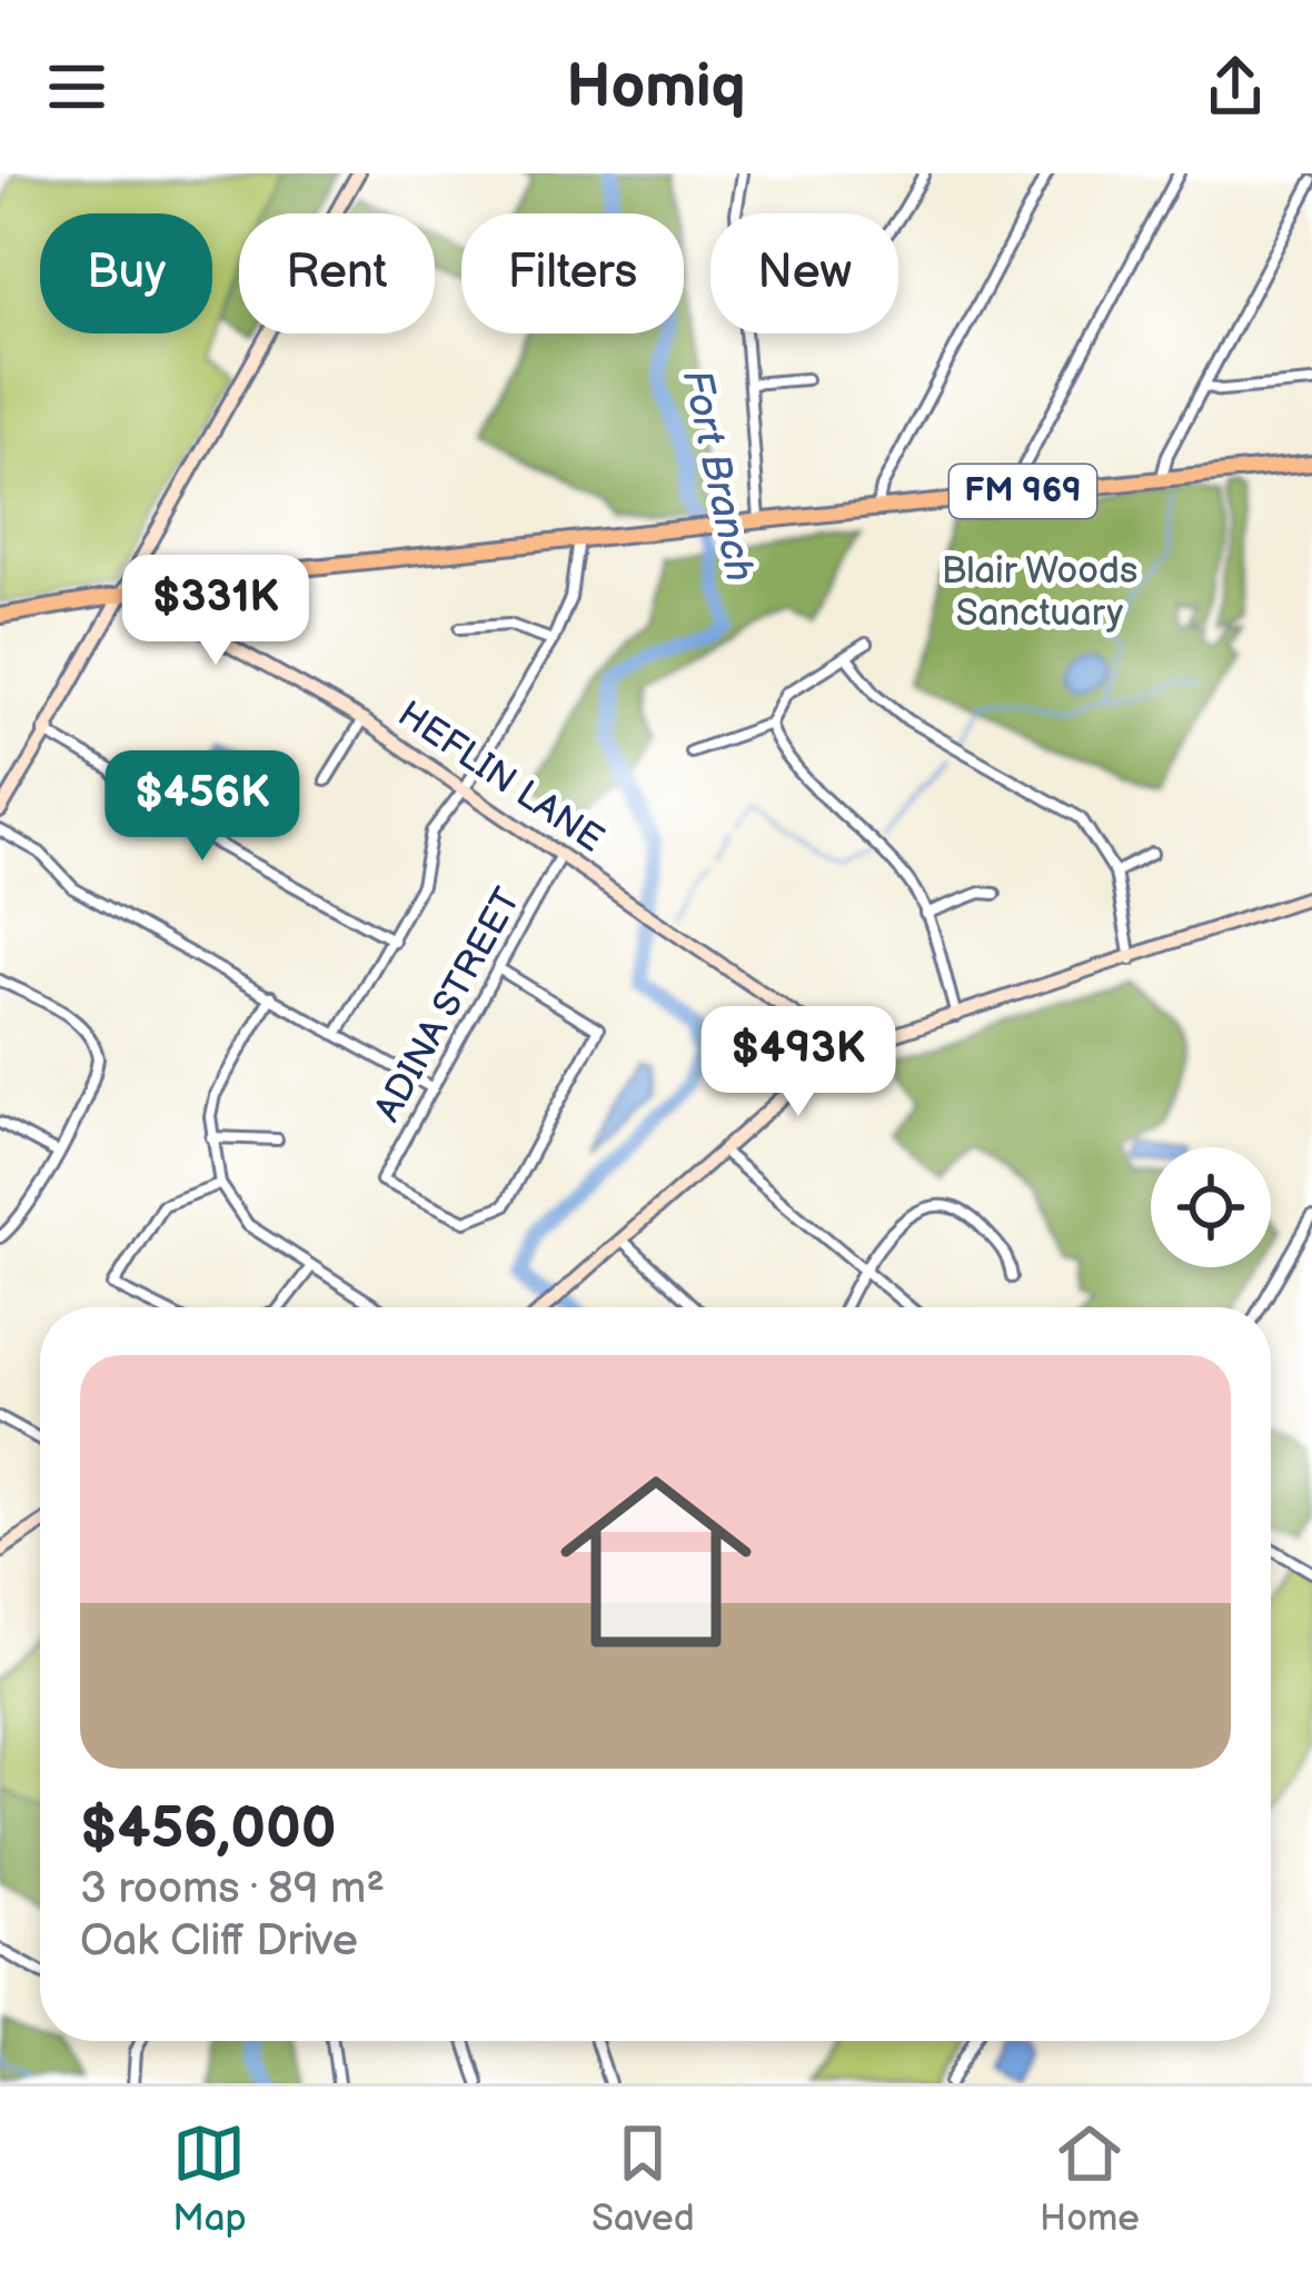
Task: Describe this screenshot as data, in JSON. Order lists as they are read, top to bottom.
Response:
{
  "streets": {
    "main road": ["FM 969"],
    "street": ["HEFLIN LANE", "ADINA STREET"]
  },
  "crossings": [
    ["FM 969", "HEFLIN LANE"],
    ["HEFLIN LANE", "ADINA STREET"]
  ],
  "water": ["Fort Branch"],
  "parks": ["Blair Woods Sanctuary"],
  "page": {
    "header": "Homiq",
    "chip": [
      "Buy",
      "Rent",
      "Filters",
      "New"
    ],
    "price": ["$331K", "$456K", "$493K"],
    "list": [
      {
        "name": "$456,000",
        "note": "3 rooms · 89 m² · Oak Cliff Drive"
      }
    ],
    "tabs": ["Map", "Saved", "Home"]
  }
}
